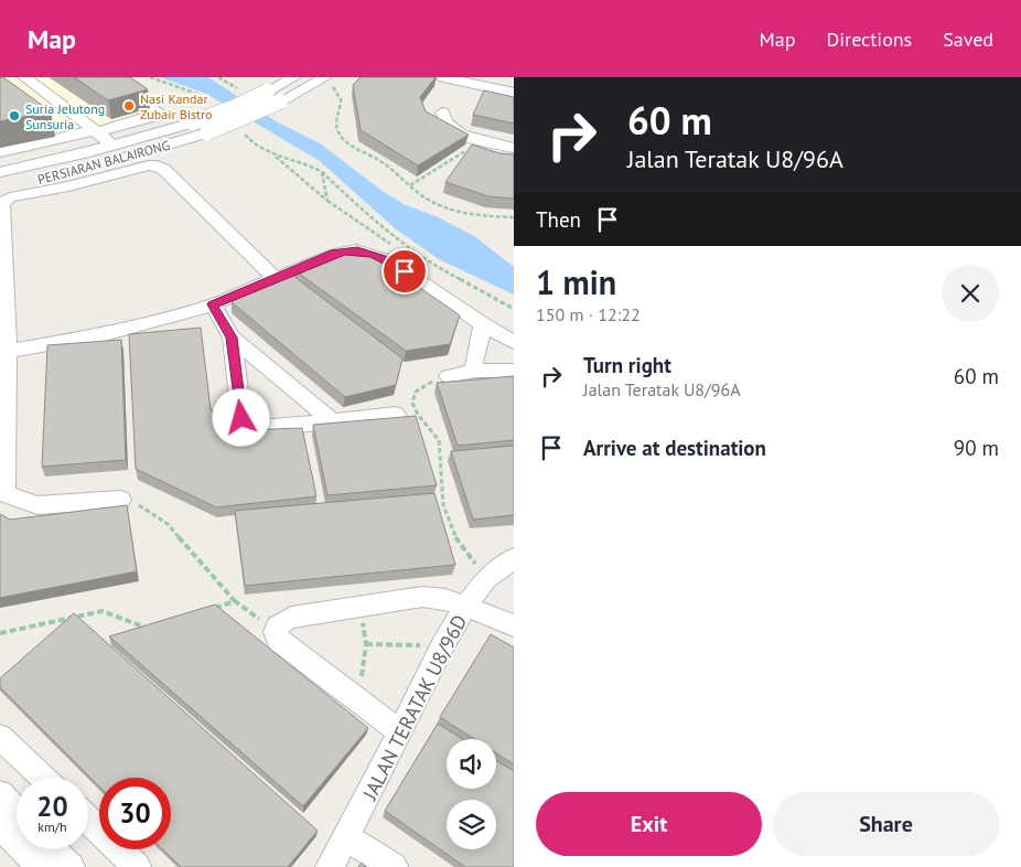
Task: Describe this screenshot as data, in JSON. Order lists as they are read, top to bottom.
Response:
{
  "streets": {
    "street": ["PERSIARAN BALAIRONG", "JALAN TERATAK U8/96D"]
  },
  "places": ["Nasi Kandar Zubair Bistro", "Suria Jelutong Sunsuria"],
  "page": {
    "header": "Map",
    "nav": ["Map", "Directions", "Saved"],
    "turn": ["60 m", "Jalan Teratak U8/96A"],
    "then": "Then",
    "heading": ["1 min", "150 m · 12:22"],
    "list": [
      {
        "name": "Turn right",
        "note": "Jalan Teratak U8/96A",
        "value": "60 m"
      },
      {
        "name": "Arrive at destination",
        "value": "90 m"
      }
    ],
    "speed": "20 km/h",
    "limit": "30",
    "buttons": ["Exit", "Share"]
  }
}
